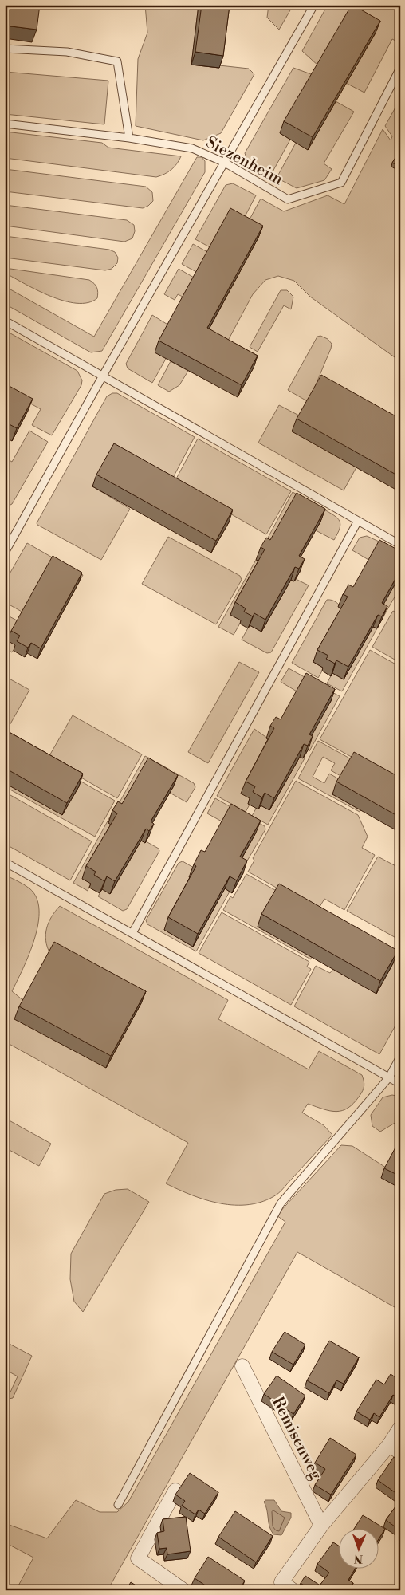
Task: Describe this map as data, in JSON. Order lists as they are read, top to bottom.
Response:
{
  "streets": {
    "street": ["Remisenweg"],
    "lane": ["Siezenheim"]
  },
  "north": "bottom"
}
